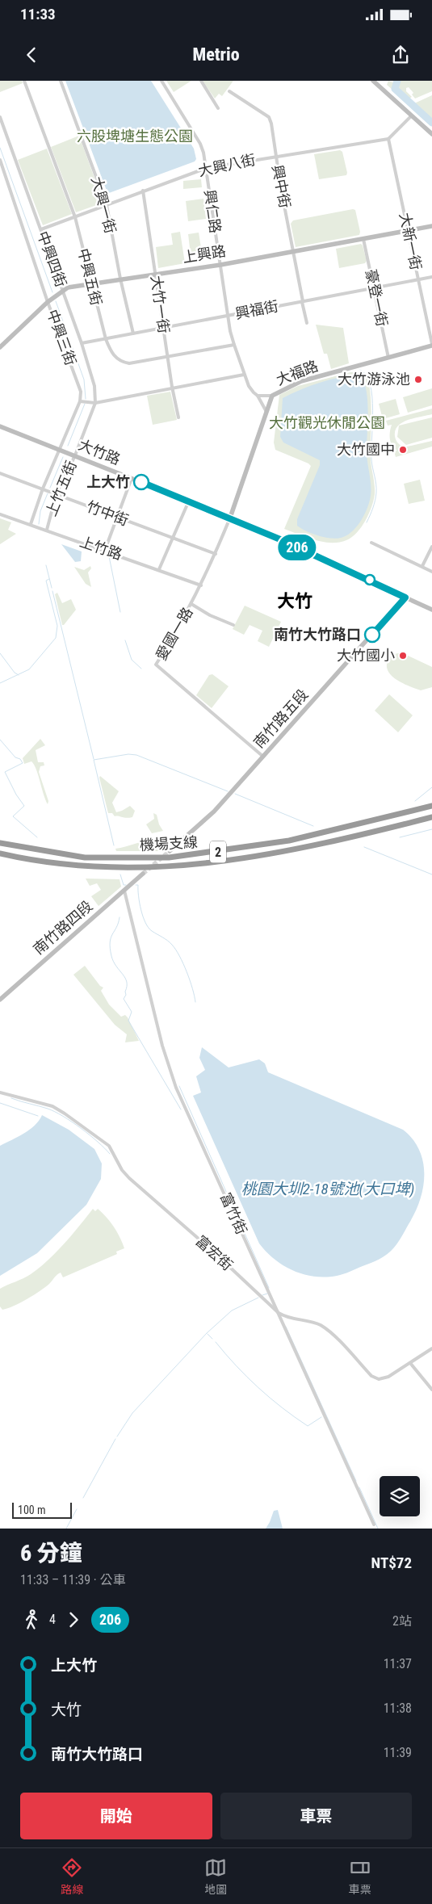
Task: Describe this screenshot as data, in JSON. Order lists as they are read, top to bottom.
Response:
{
  "streets": {
    "highway": ["機場支線", "2"],
    "street": [
      "大興八街",
      "興中街",
      "大興一街",
      "興仁路",
      "大新一街",
      "上興路",
      "中興四街",
      "中興五街",
      "豪登一街",
      "大竹一街",
      "興福街",
      "中興三街",
      "大福路",
      "大竹路",
      "上竹五街",
      "竹中街",
      "上竹路",
      "愛國一路",
      "南竹路五段",
      "南竹路四段",
      "富竹街",
      "富宏街"
    ]
  },
  "crossings": [
    ["大興八街", "興中街"],
    ["大興八街", "大興一街"],
    ["大興八街", "興仁路"],
    ["大興八街", "大新一街"],
    ["大興八街", "中興四街"],
    ["大興八街", "中興五街"],
    ["大興八街", "大竹一街"],
    ["興中街", "上興路"],
    ["興中街", "興福街"],
    ["大興一街", "上興路"],
    ["大興一街", "興福街"],
    ["興仁路", "上興路"],
    ["興仁路", "中興五街"],
    ["興仁路", "興福街"],
    ["興仁路", "大福路"],
    ["大新一街", "上興路"],
    ["大新一街", "興福街"],
    ["大新一街", "大福路"],
    ["上興路", "中興四街"],
    ["上興路", "中興五街"],
    ["上興路", "豪登一街"],
    ["上興路", "大竹一街"],
    ["上興路", "中興三街"],
    ["中興四街", "興福街"],
    ["中興四街", "上竹五街"],
    ["中興五街", "大竹一街"],
    ["中興五街", "興福街"],
    ["豪登一街", "興福街"],
    ["豪登一街", "大福路"],
    ["大竹一街", "興福街"],
    ["大福路", "大竹路"],
    ["大福路", "愛國一路"],
    ["大竹路", "上竹五街"],
    ["大竹路", "愛國一路"],
    ["大竹路", "南竹路五段"],
    ["上竹五街", "竹中街"],
    ["上竹五街", "上竹路"],
    ["竹中街", "愛國一路"],
    ["上竹路", "愛國一路"],
    ["愛國一路", "南竹路五段"],
    ["南竹路四段", "富竹街"],
    ["富竹街", "富宏街"]
  ],
  "districts": ["大竹"],
  "water": ["桃園大圳2-18號池(大口埤)"],
  "parks": ["六股埤塘生態公園", "大竹觀光休閒公園"],
  "places": [
    "大竹游泳池",
    "大竹國中",
    "上大竹",
    "南竹大竹路口",
    "大竹國小"
  ],
  "lines": ["bus line 206"],
  "scale_bar": "100 m",
  "page": {
    "status": "11:33",
    "header": "Metrio",
    "on_map": "206",
    "scale": "100 m",
    "heading": ["6 分鐘", "11:33 – 11:39 · 公車", "NT$72"],
    "legs": ["4", "206", "2站"],
    "list": [
      {
        "name": "上大竹",
        "value": "11:37"
      },
      {
        "name": "大竹",
        "value": "11:38"
      },
      {
        "name": "南竹大竹路口",
        "value": "11:39"
      }
    ],
    "buttons": ["開始", "車票"],
    "tabs": ["路線", "地圖", "車票"]
  }
}
